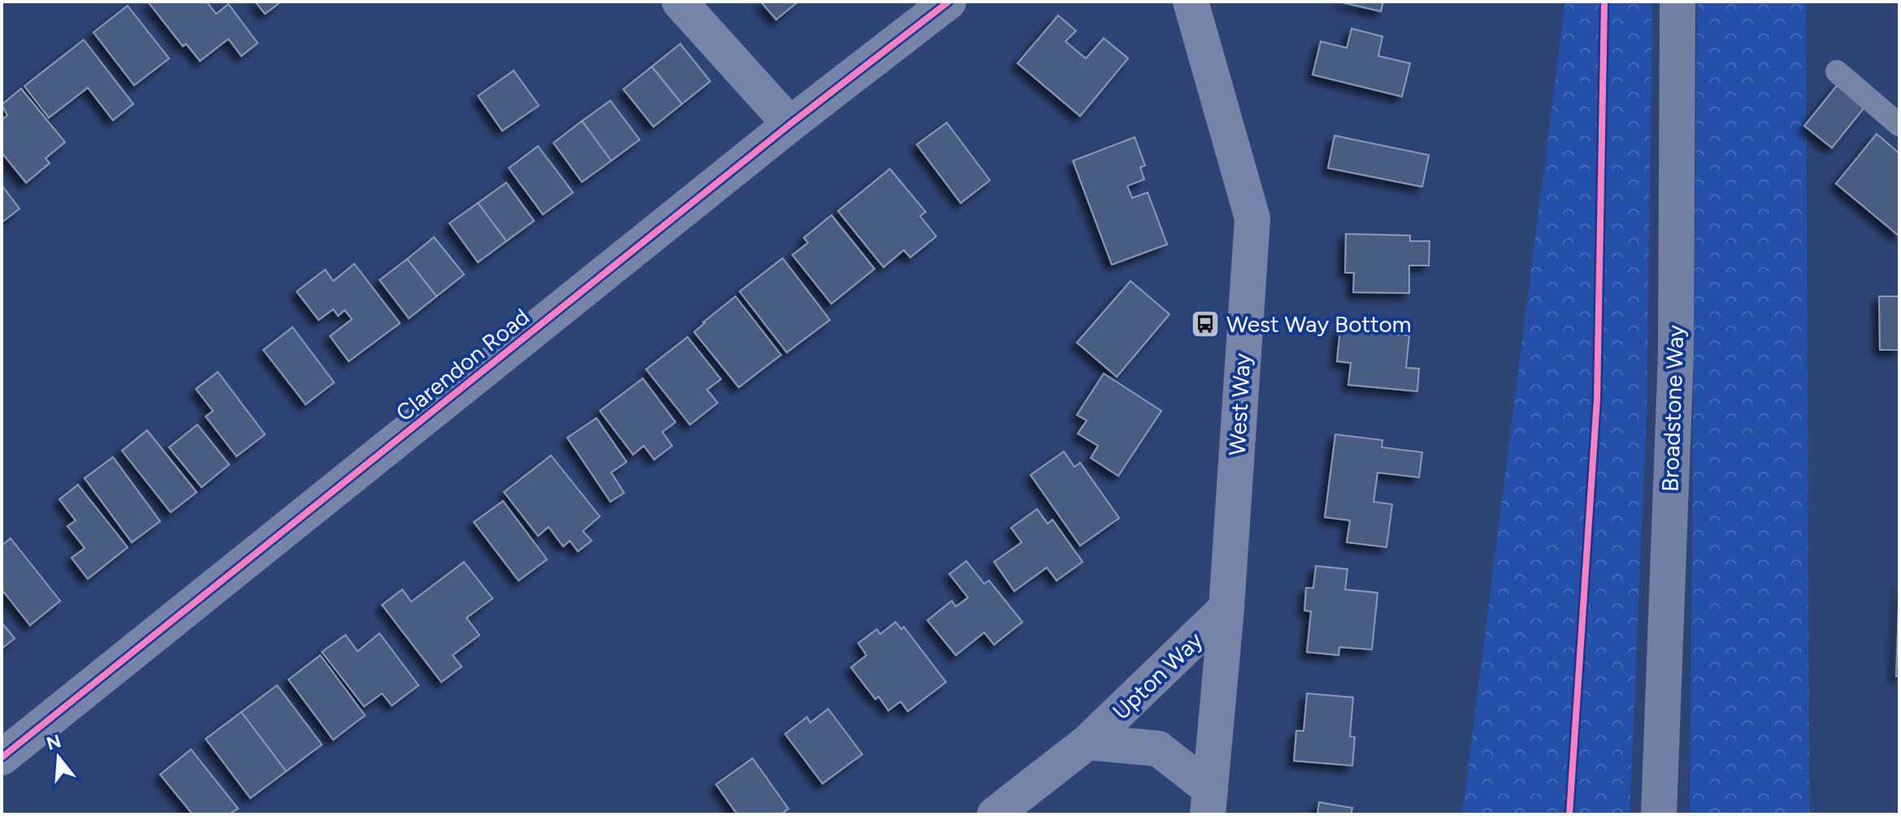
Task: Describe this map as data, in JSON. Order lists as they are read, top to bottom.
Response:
{
  "streets": {
    "street": [
      "Clarendon Road",
      "West Way",
      "Broadstone Way",
      "Upton Way"
    ]
  },
  "crossings": [
    ["West Way", "Upton Way"]
  ],
  "places": {
    "bus stop": ["West Way Bottom"]
  },
  "north": "top"
}
